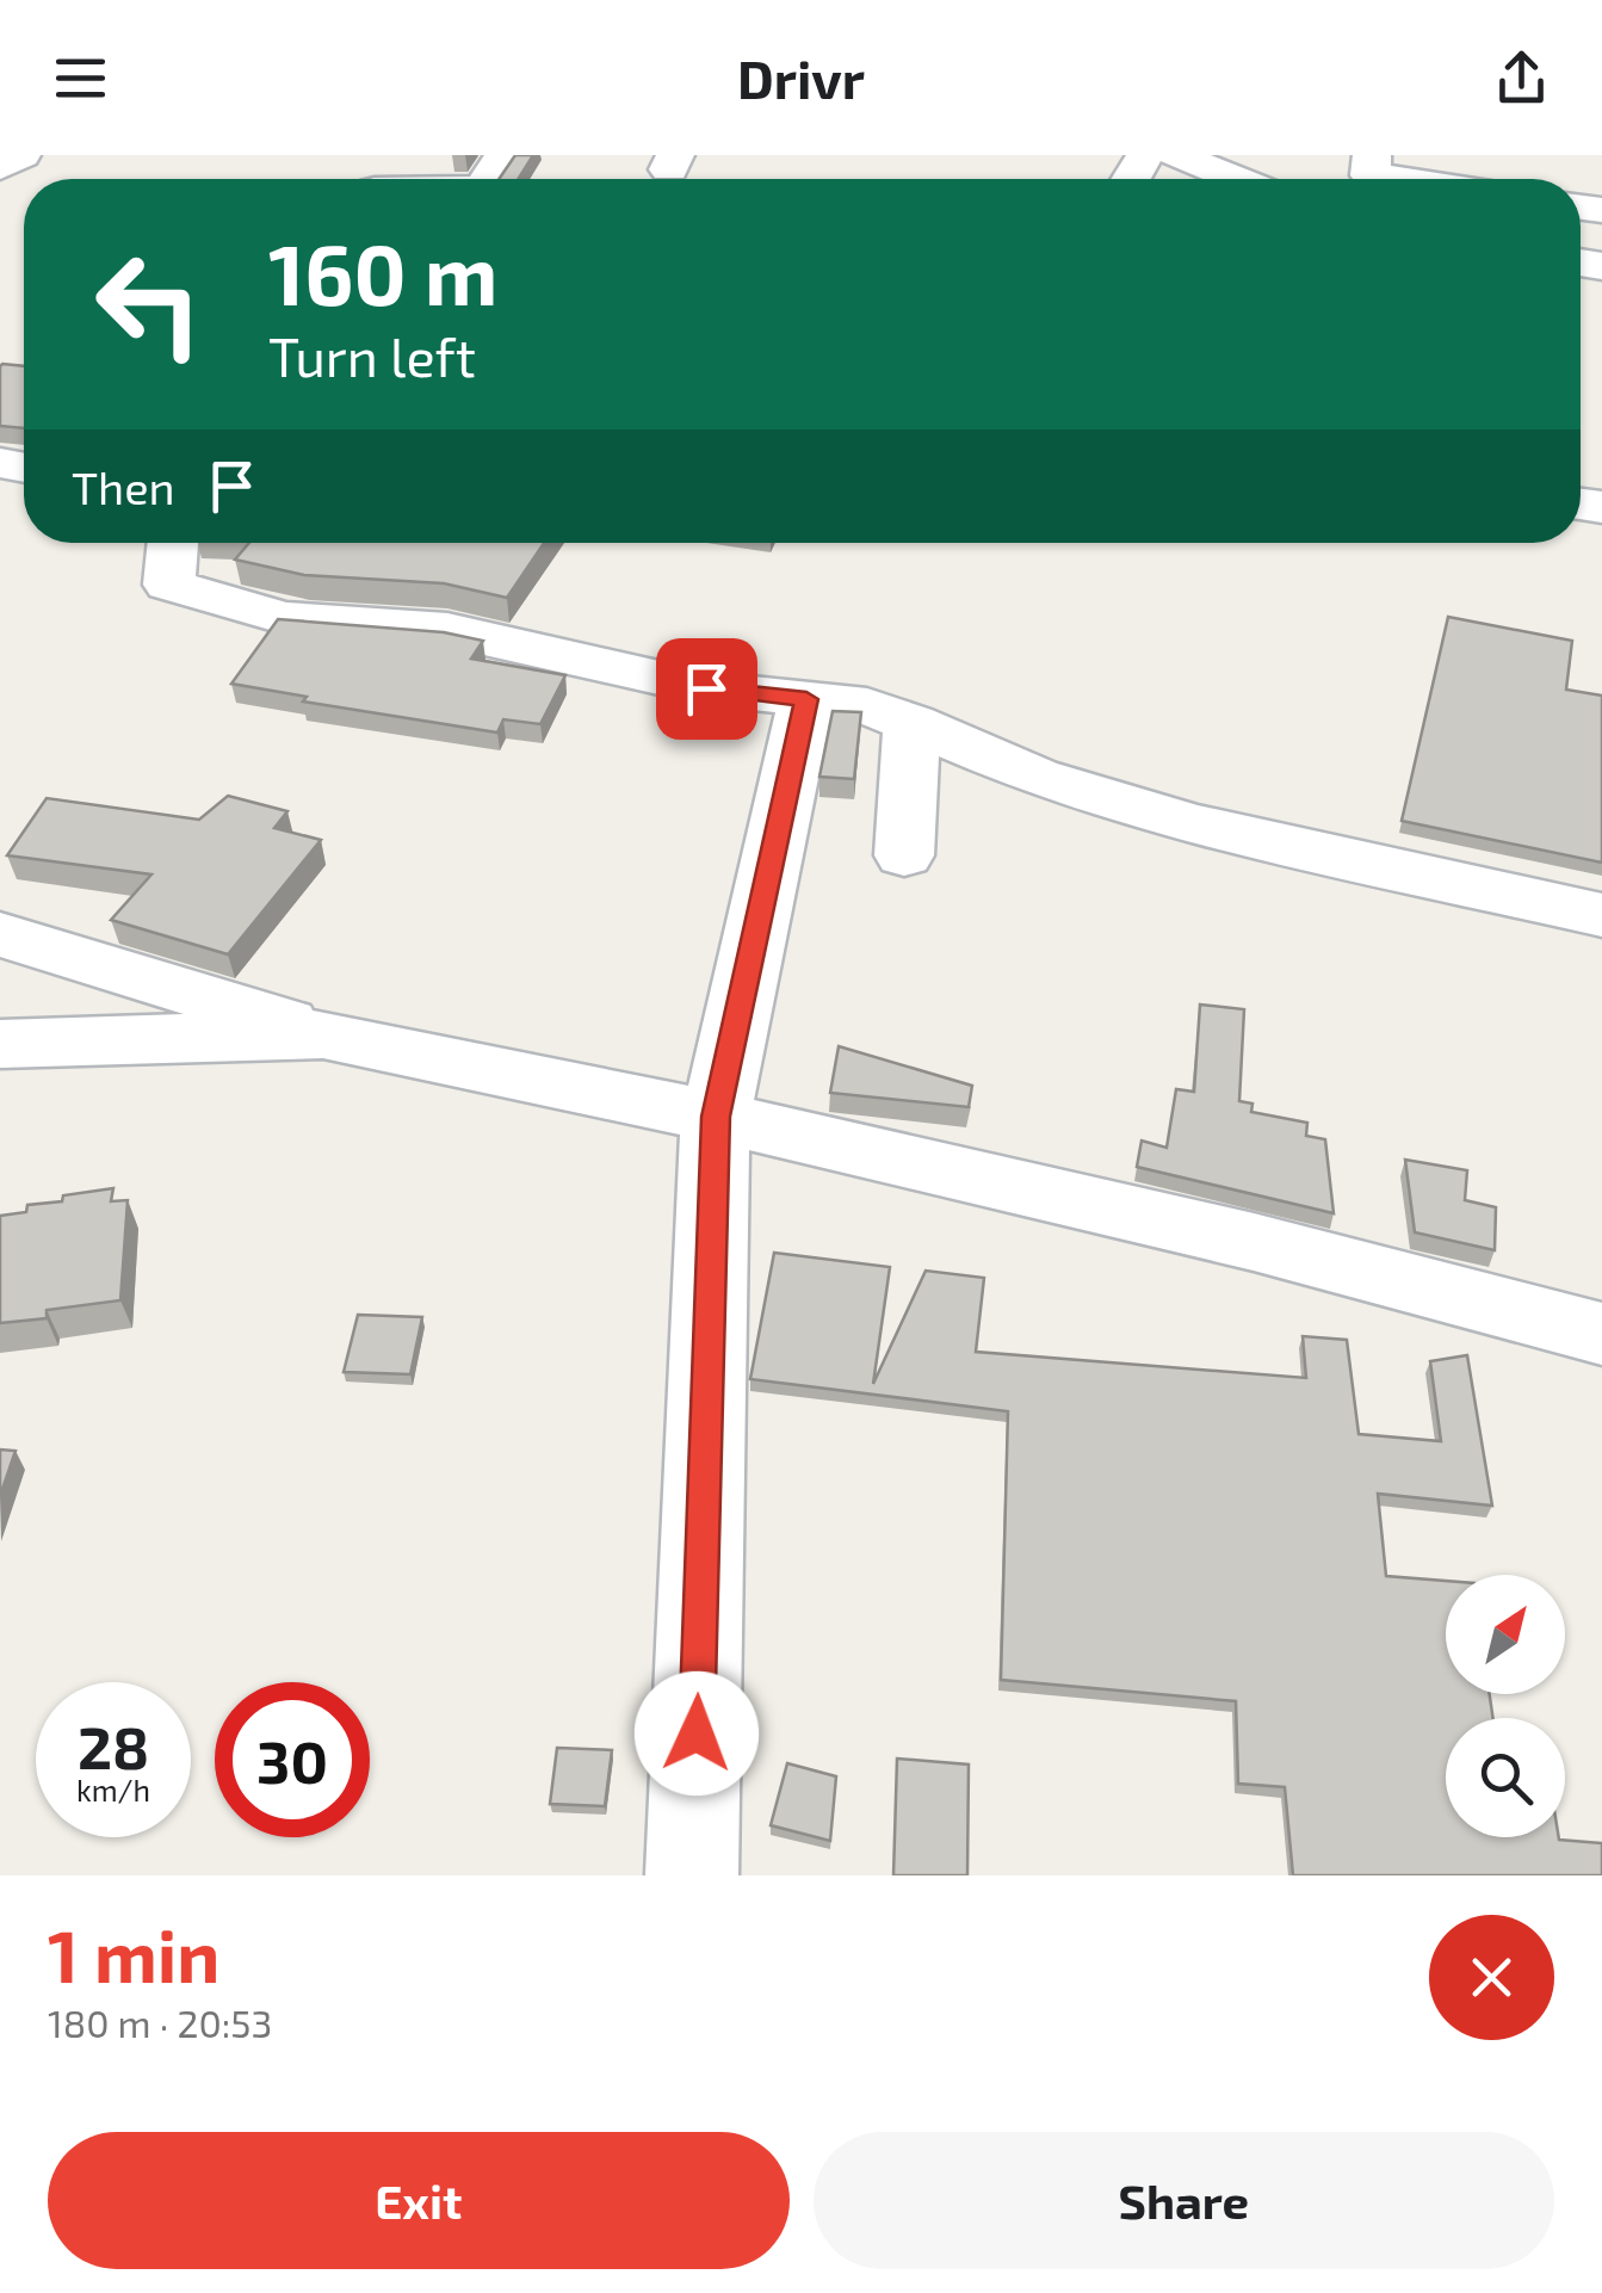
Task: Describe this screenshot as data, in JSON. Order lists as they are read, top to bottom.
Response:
{
  "north": "top right",
  "page": {
    "header": "Drivr",
    "turn": ["160 m", "Turn left"],
    "then": "Then",
    "speed": "28 km/h",
    "limit": "30",
    "heading": ["1 min", "180 m · 20:53"],
    "buttons": ["Exit", "Share"]
  }
}
